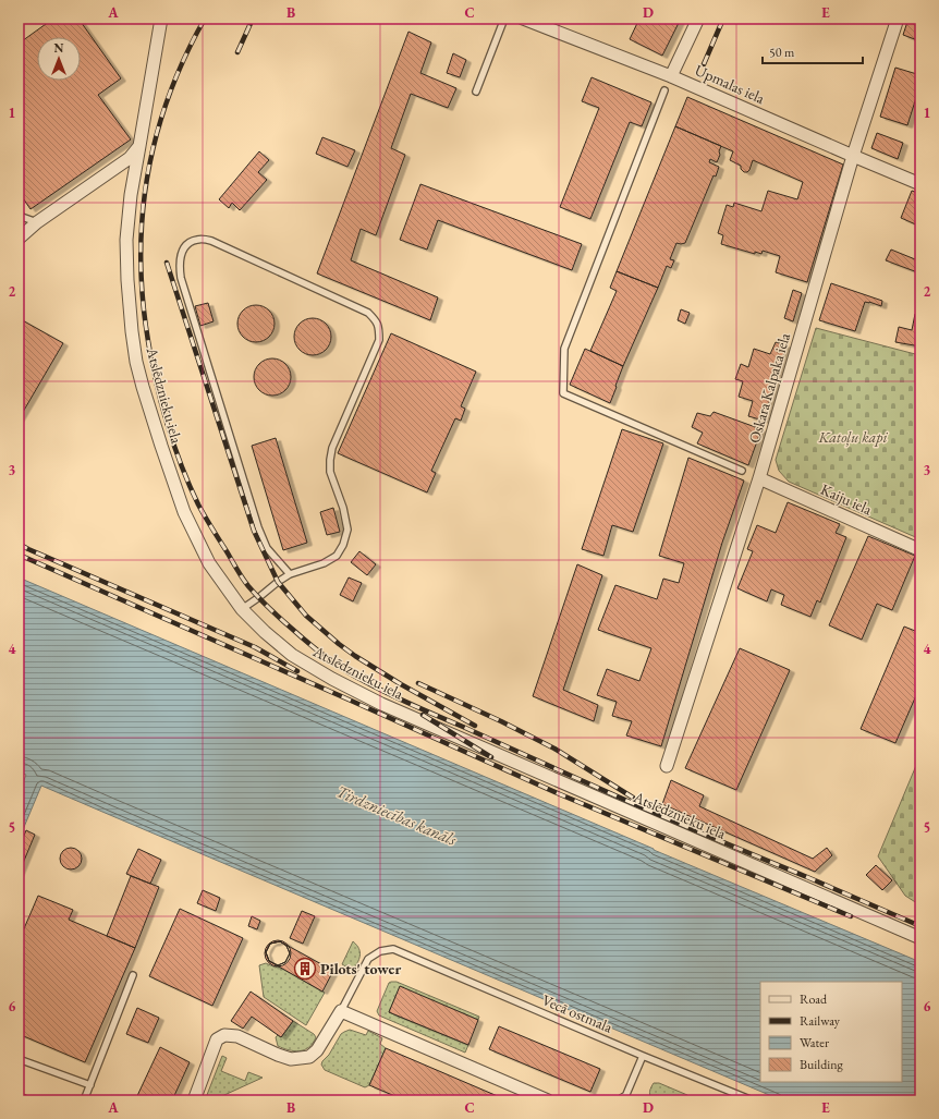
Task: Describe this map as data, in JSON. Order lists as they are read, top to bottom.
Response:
{
  "streets": {
    "street": [
      "Upmalas iela",
      "Oskara Kalpaka iela",
      "Atslēdznieku iela",
      "Kaiju iela"
    ],
    "lane": ["Vecā ostmala"]
  },
  "crossings": [
    ["Upmalas iela", "Oskara Kalpaka iela"],
    ["Oskara Kalpaka iela", "Kaiju iela"]
  ],
  "water": ["Tirdzniecības kanāls"],
  "parks": ["Katoļu kapi"],
  "places": {
    "building": ["Pilots' tower"]
  },
  "legend": [
    "Road",
    "Railway",
    "Water",
    "Building"
  ],
  "scale_bar": "50 m",
  "north": "top",
  "grid": {
    "columns": [
      "A",
      "B",
      "C",
      "D",
      "E"
    ],
    "rows": [
      "1",
      "2",
      "3",
      "4",
      "5",
      "6"
    ]
  }
}
